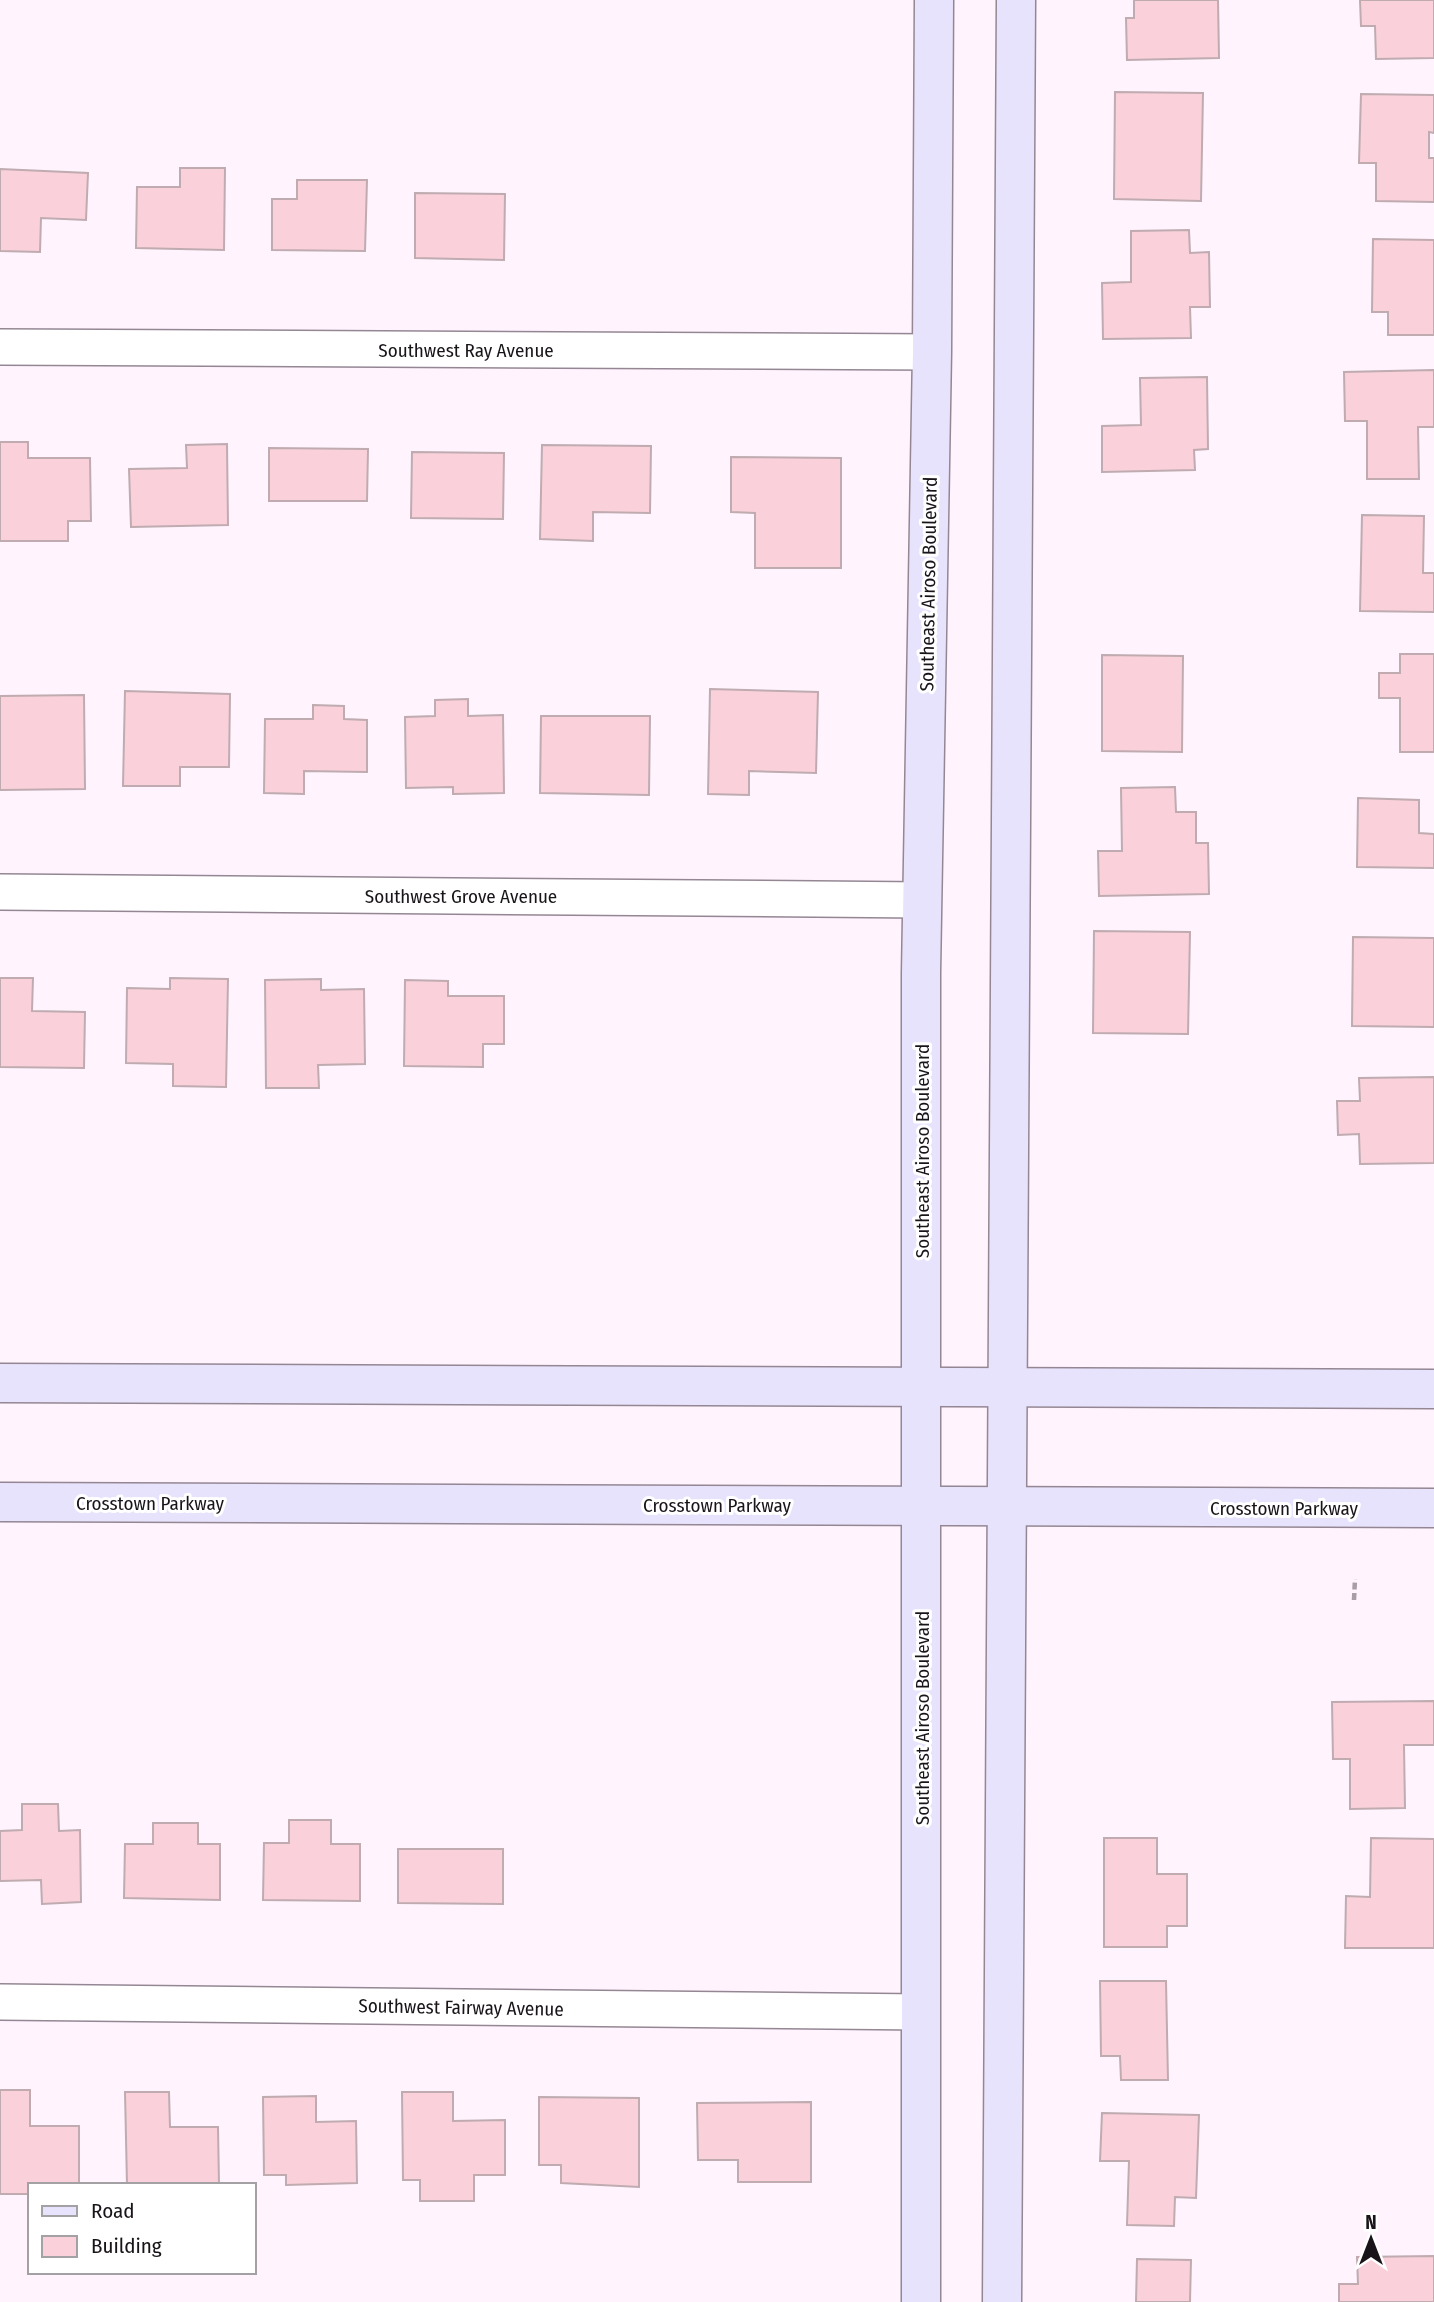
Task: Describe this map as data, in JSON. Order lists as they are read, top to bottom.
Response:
{
  "streets": {
    "main road": ["Southeast Airoso Boulevard", "Crosstown Parkway"],
    "street": ["Southwest Ray Avenue", "Southwest Grove Avenue", "Southwest Fairway Avenue"]
  },
  "crossings": [
    ["Southwest Ray Avenue", "Southeast Airoso Boulevard"],
    ["Southeast Airoso Boulevard", "Southwest Grove Avenue"],
    ["Southeast Airoso Boulevard", "Crosstown Parkway"],
    ["Southeast Airoso Boulevard", "Southwest Fairway Avenue"]
  ],
  "legend": ["Road", "Building"],
  "north": "top"
}
